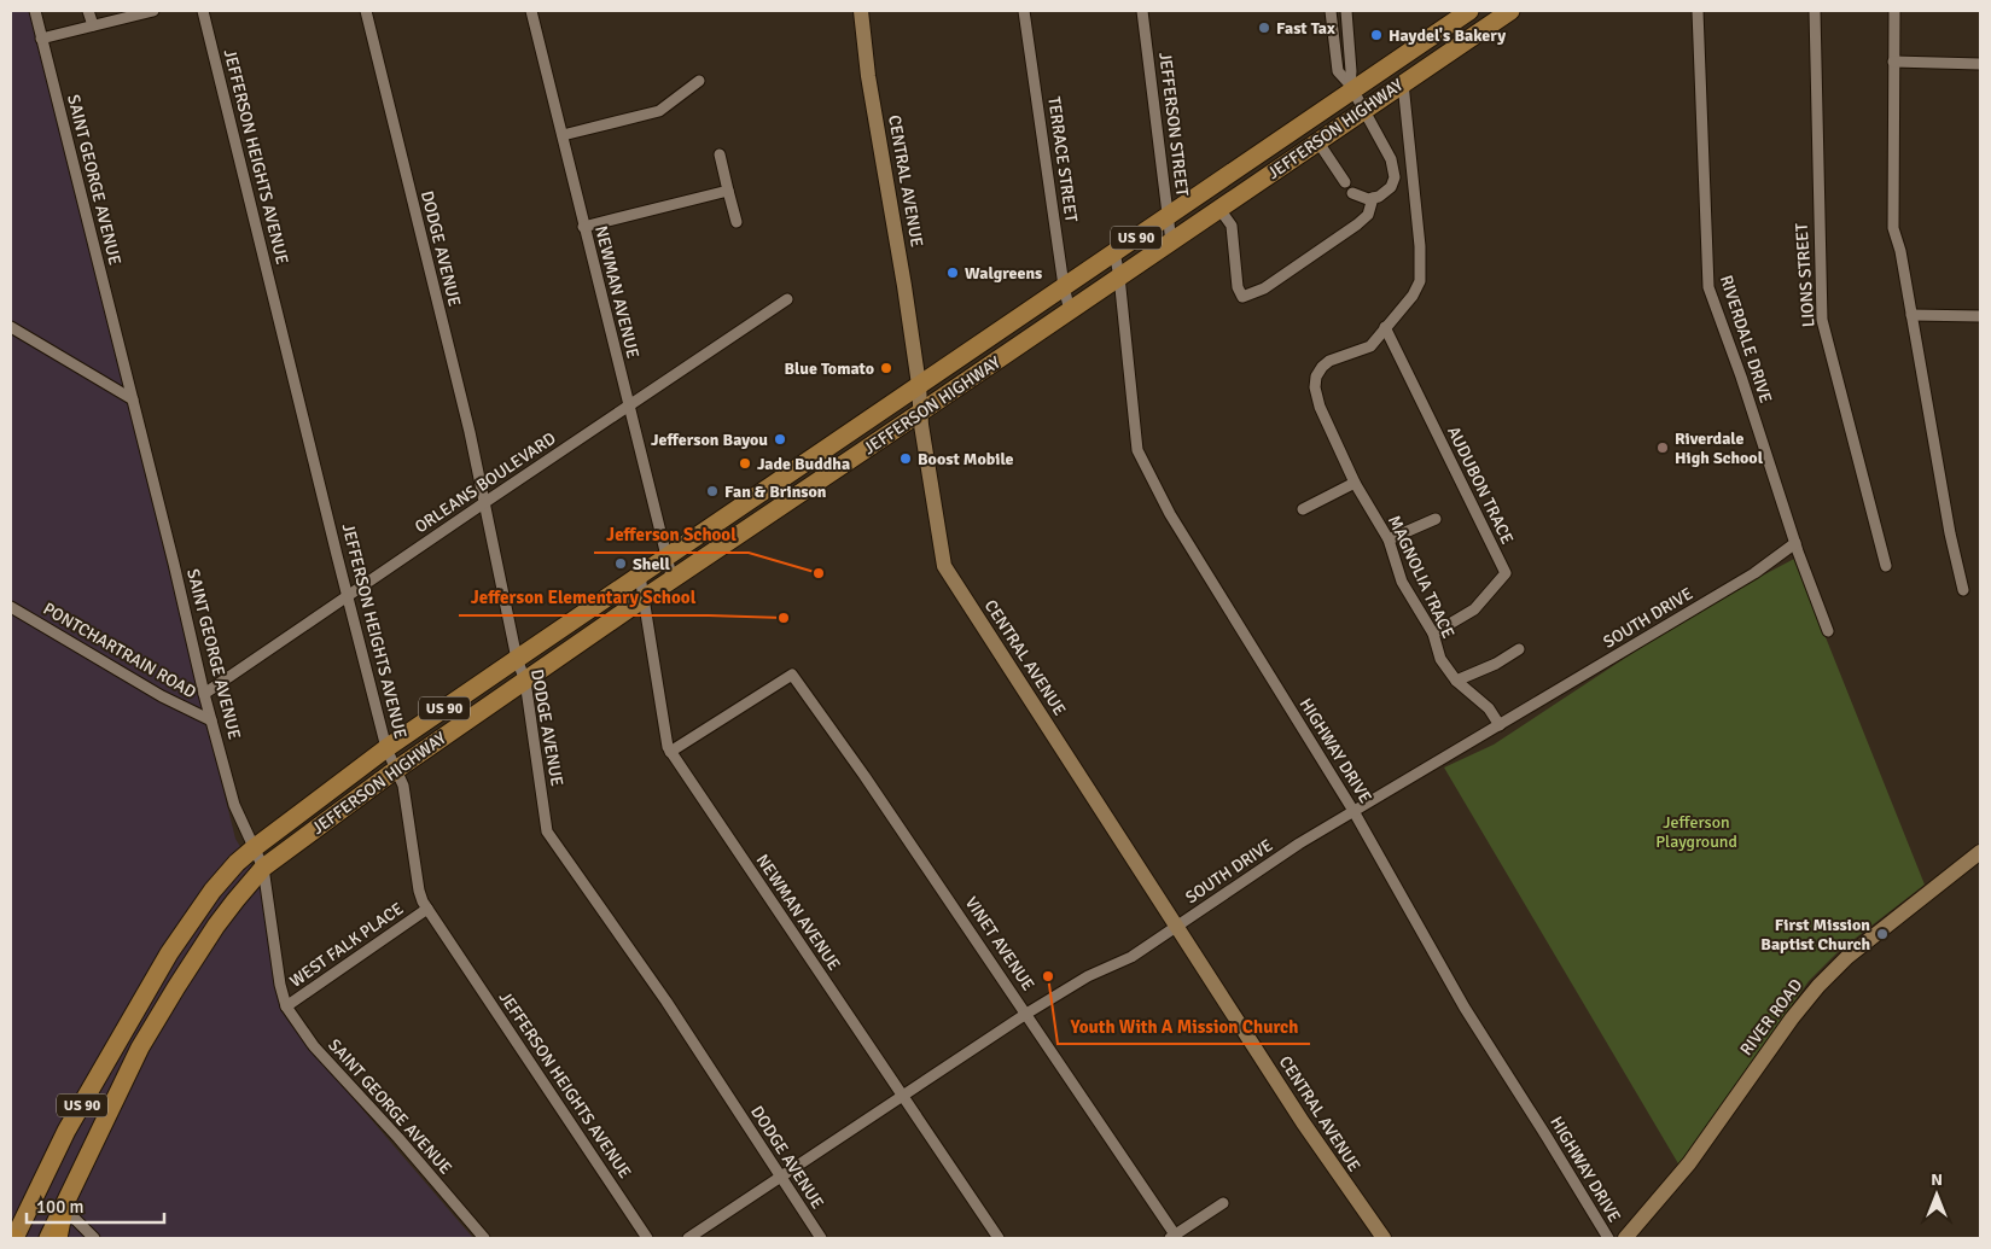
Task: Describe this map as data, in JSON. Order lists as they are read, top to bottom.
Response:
{
  "streets": {
    "highway": ["US 90"],
    "main road": ["JEFFERSON HIGHWAY", "CENTRAL AVENUE", "RIVER ROAD"],
    "street": [
      "JEFFERSON STREET",
      "JEFFERSON HEIGHTS AVENUE",
      "TERRACE STREET",
      "SAINT GEORGE AVENUE",
      "DODGE AVENUE",
      "LIONS STREET",
      "NEWMAN AVENUE",
      "RIVERDALE DRIVE",
      "ORLEANS BOULEVARD",
      "AUDUBON TRACE",
      "MAGNOLIA TRACE",
      "SOUTH DRIVE",
      "PONTCHARTRAIN ROAD",
      "HIGHWAY DRIVE",
      "VINET AVENUE",
      "WEST FALK PLACE"
    ]
  },
  "crossings": [
    ["JEFFERSON STREET", "JEFFERSON HIGHWAY"],
    ["JEFFERSON HIGHWAY", "JEFFERSON HEIGHTS AVENUE"],
    ["JEFFERSON HIGHWAY", "TERRACE STREET"],
    ["JEFFERSON HIGHWAY", "SAINT GEORGE AVENUE"],
    ["JEFFERSON HIGHWAY", "CENTRAL AVENUE"],
    ["JEFFERSON HIGHWAY", "US 90"],
    ["JEFFERSON HIGHWAY", "DODGE AVENUE"],
    ["JEFFERSON HIGHWAY", "NEWMAN AVENUE"],
    ["JEFFERSON HIGHWAY", "HIGHWAY DRIVE"],
    ["JEFFERSON HEIGHTS AVENUE", "ORLEANS BOULEVARD"],
    ["JEFFERSON HEIGHTS AVENUE", "WEST FALK PLACE"],
    ["SAINT GEORGE AVENUE", "ORLEANS BOULEVARD"],
    ["SAINT GEORGE AVENUE", "PONTCHARTRAIN ROAD"],
    ["SAINT GEORGE AVENUE", "WEST FALK PLACE"],
    ["CENTRAL AVENUE", "SOUTH DRIVE"],
    ["DODGE AVENUE", "ORLEANS BOULEVARD"],
    ["DODGE AVENUE", "SOUTH DRIVE"],
    ["NEWMAN AVENUE", "ORLEANS BOULEVARD"],
    ["NEWMAN AVENUE", "SOUTH DRIVE"],
    ["NEWMAN AVENUE", "VINET AVENUE"],
    ["RIVERDALE DRIVE", "SOUTH DRIVE"],
    ["AUDUBON TRACE", "MAGNOLIA TRACE"],
    ["MAGNOLIA TRACE", "SOUTH DRIVE"],
    ["SOUTH DRIVE", "HIGHWAY DRIVE"],
    ["SOUTH DRIVE", "VINET AVENUE"]
  ],
  "parks": ["Jefferson Playground"],
  "places": [
    "Fast Tax",
    "Haydel's Bakery",
    "Walgreens",
    "Blue Tomato",
    "Jefferson Bayou",
    "Riverdale High School",
    "Boost Mobile",
    "Jade Buddha",
    "Fan & Brinson",
    "Shell",
    "Jefferson School",
    "Jefferson Elementary School",
    "First Mission Baptist Church",
    "Youth With A Mission Church"
  ],
  "scale_bar": "100 m",
  "north": "top"
}
